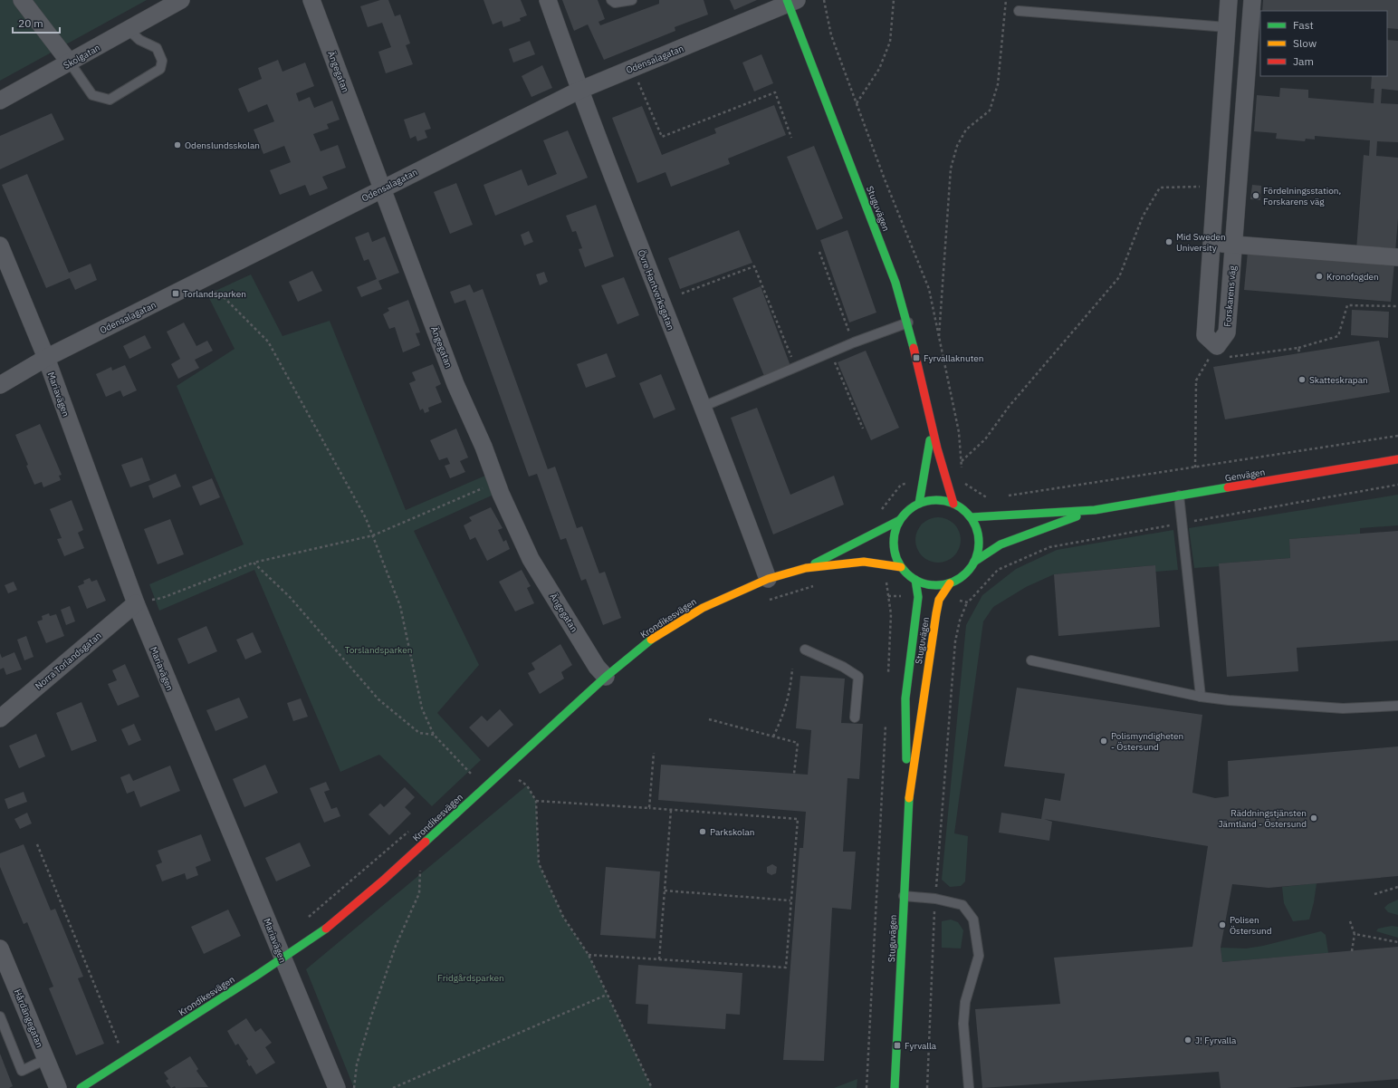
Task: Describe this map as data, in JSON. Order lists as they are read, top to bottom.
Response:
{
  "streets": {
    "street": [
      "Skolgatan",
      "Odensalagatan",
      "Ängegatan",
      "Stuguvägen",
      "Övre Hantverksgatan",
      "Forskarens väg",
      "Mariavägen",
      "Genvägen",
      "Krondikesvägen",
      "Norra Torlandsgatan",
      "Hårdängegatan"
    ]
  },
  "crossings": [
    ["Odensalagatan", "Ängegatan"],
    ["Odensalagatan", "Stuguvägen"],
    ["Odensalagatan", "Övre Hantverksgatan"],
    ["Odensalagatan", "Mariavägen"],
    ["Ängegatan", "Krondikesvägen"],
    ["Stuguvägen", "Genvägen"],
    ["Stuguvägen", "Krondikesvägen"],
    ["Övre Hantverksgatan", "Krondikesvägen"],
    ["Mariavägen", "Krondikesvägen"],
    ["Mariavägen", "Norra Torlandsgatan"],
    ["Genvägen", "Krondikesvägen"]
  ],
  "parks": ["Torslandsparken", "Fridgårdsparken"],
  "places": {
    "other": [
      "Odenslundsskolan",
      "Fördelningsstation, Forskarens väg",
      "Mid Sweden University",
      "Kronofogden",
      "Skatteskrapan",
      "Polismyndigheten - Östersund",
      "Räddningstjänsten Jämtland - Östersund",
      "Parkskolan",
      "Polisen Östersund",
      "J! Fyrvalla"
    ],
    "transit": ["Torlandsparken", "Fyrvallaknuten", "Fyrvalla"]
  },
  "legend": ["Fast", "Slow", "Jam"],
  "scale_bar": "20 m"
}
